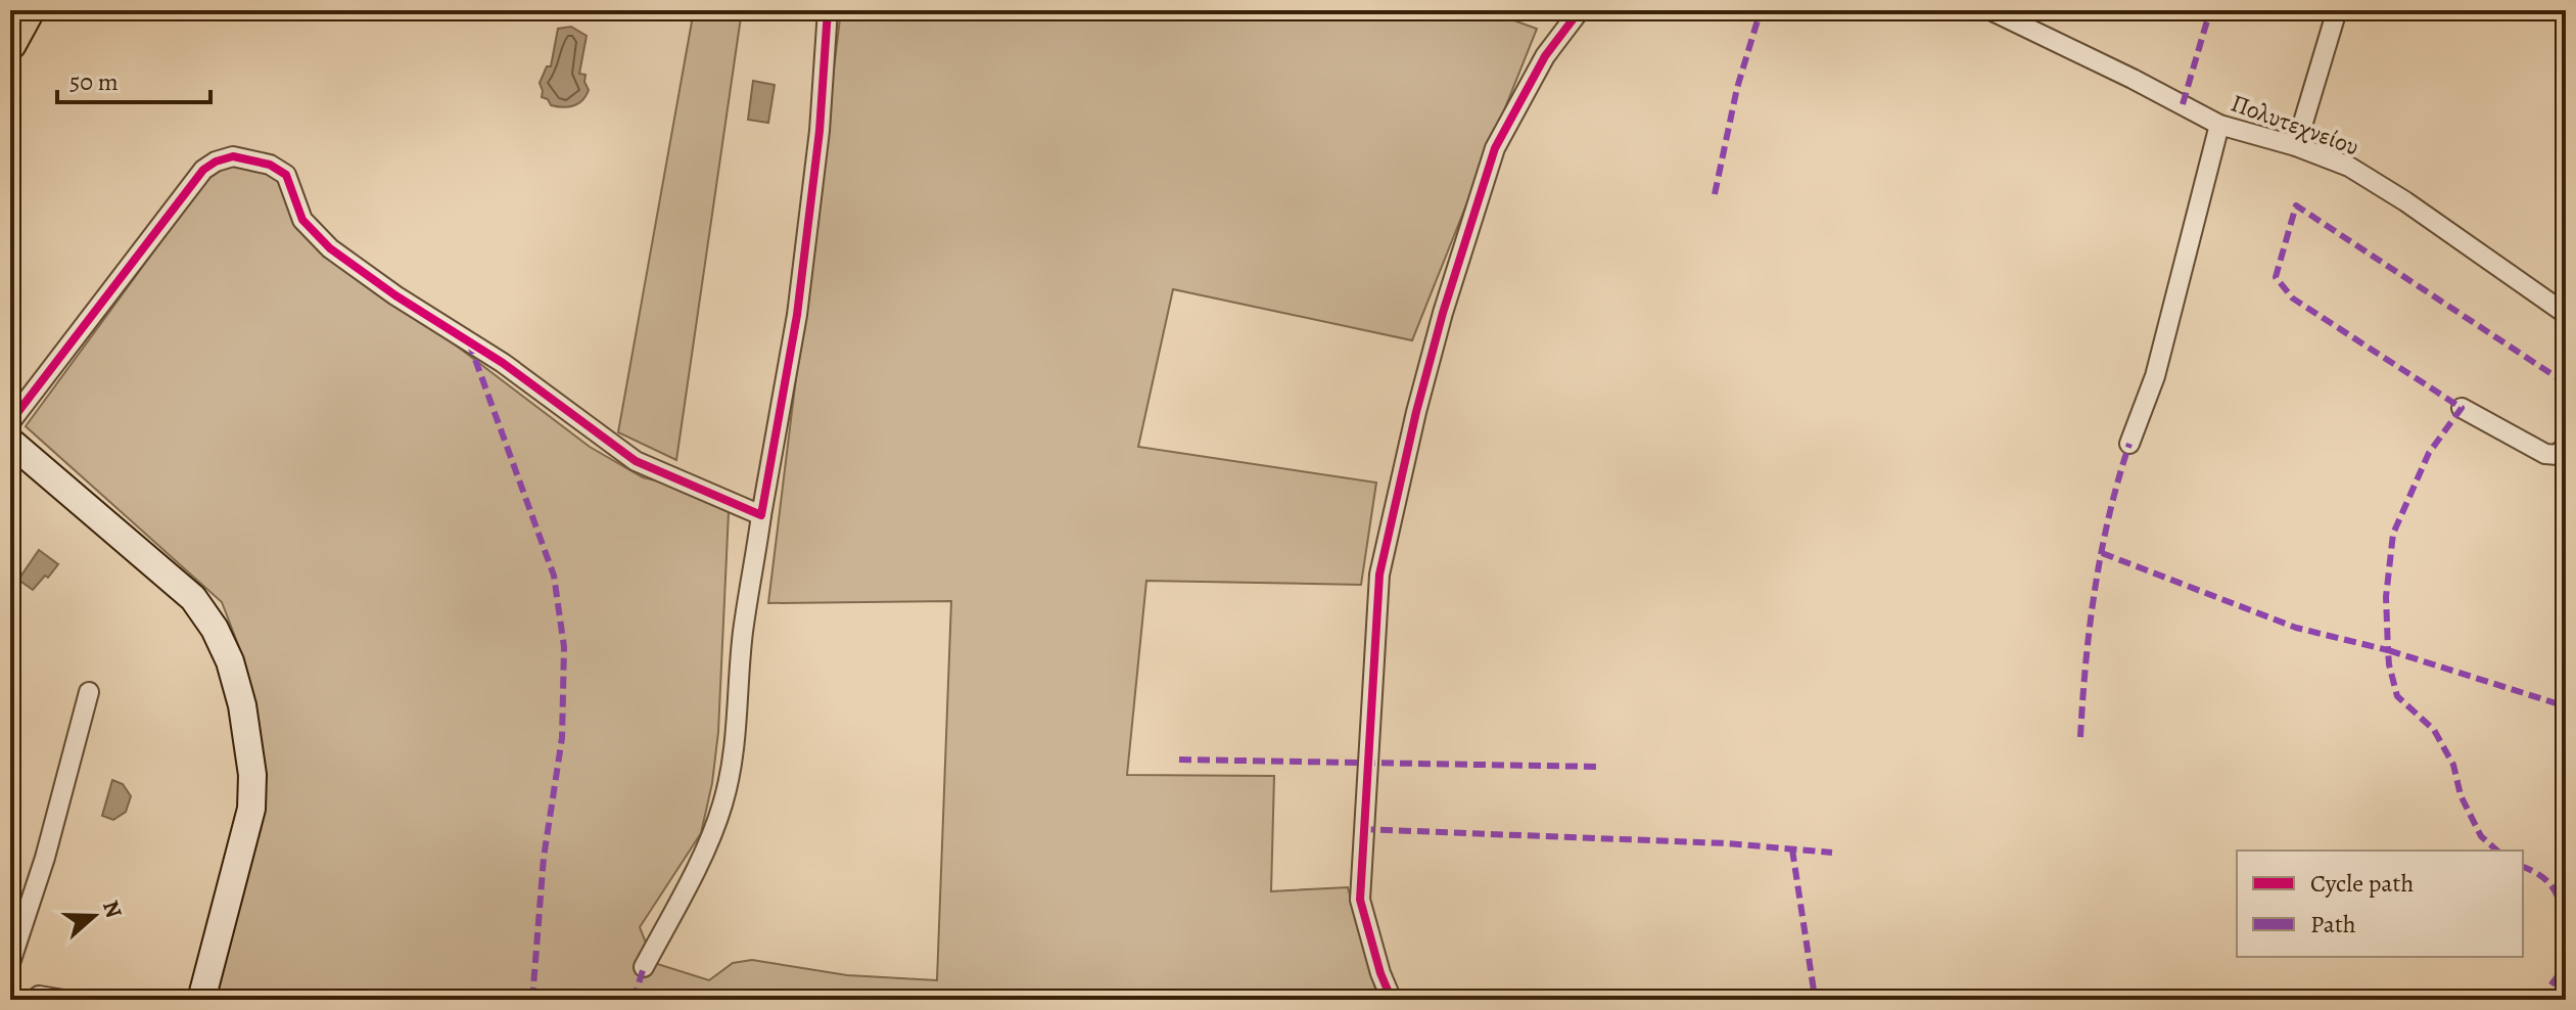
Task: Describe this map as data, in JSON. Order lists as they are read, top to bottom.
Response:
{
  "streets": {
    "street": ["Πολυτεχνείου"]
  },
  "legend": ["Cycle path", "Path"],
  "scale_bar": "50 m",
  "north": "right"
}
